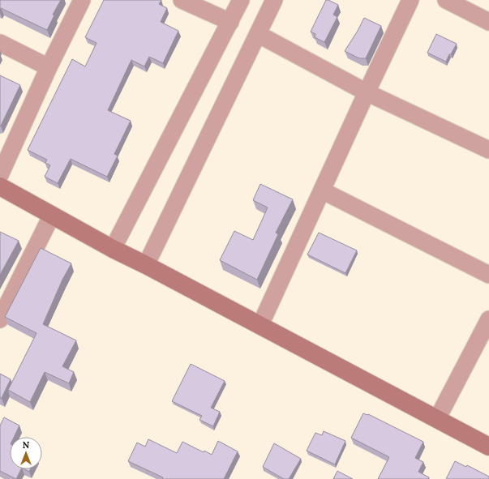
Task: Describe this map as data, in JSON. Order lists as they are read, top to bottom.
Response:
{
  "north": "top"
}
